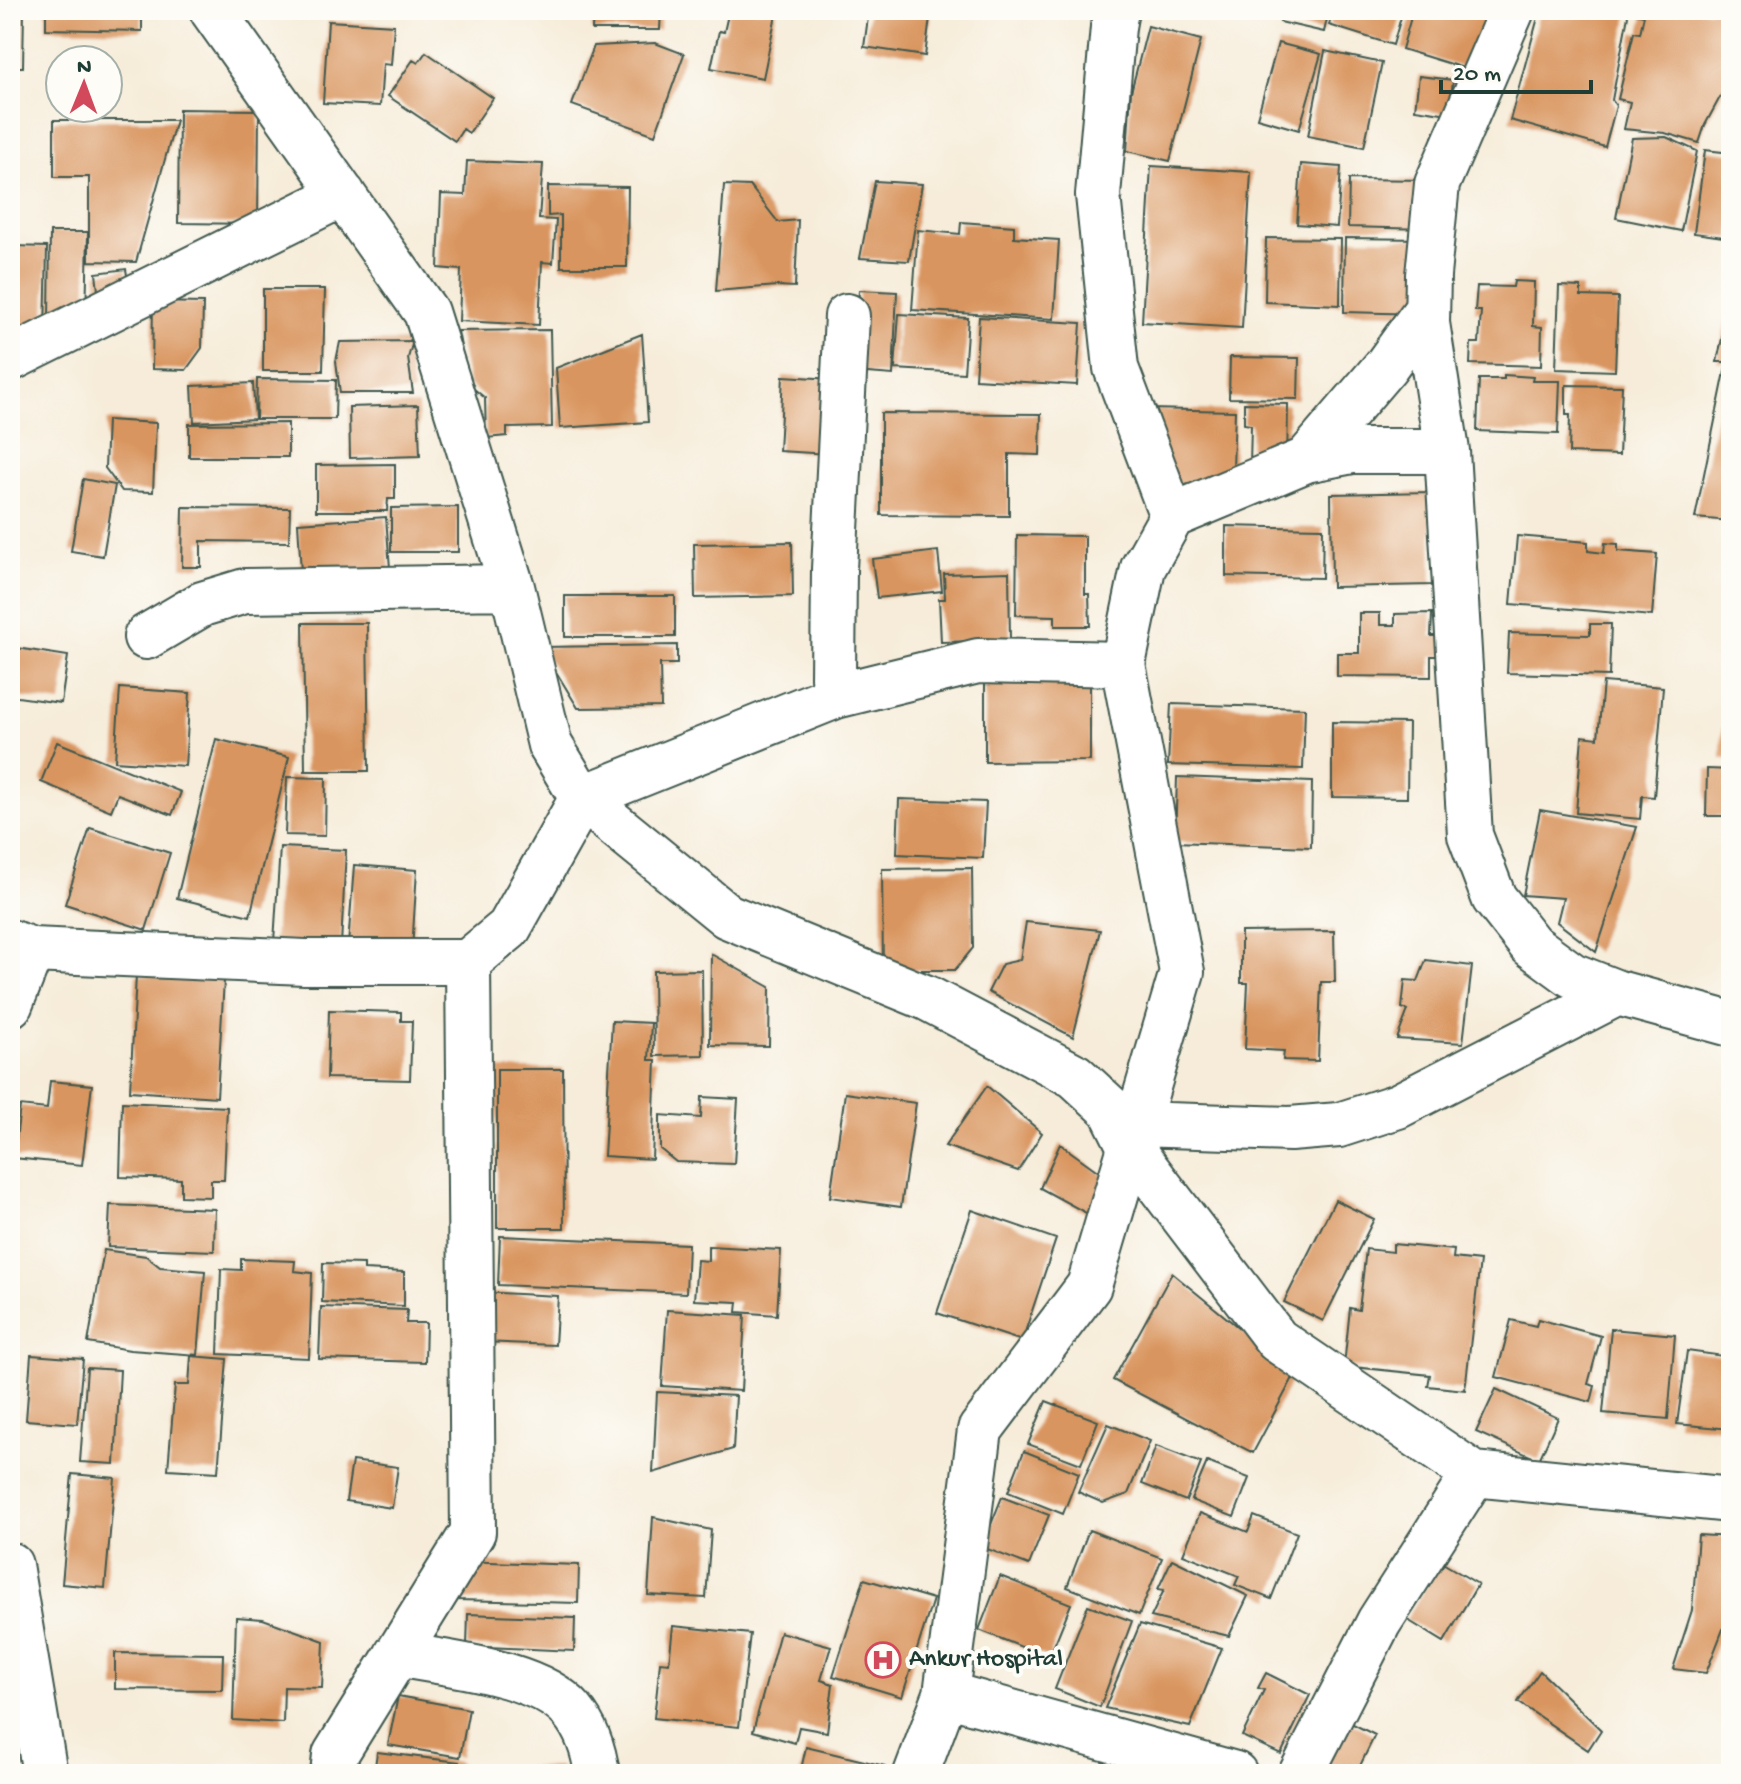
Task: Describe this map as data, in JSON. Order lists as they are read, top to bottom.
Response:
{
  "places": {
    "hospital": ["Ankur Hospital"]
  },
  "scale_bar": "20 m",
  "north": "top"
}
